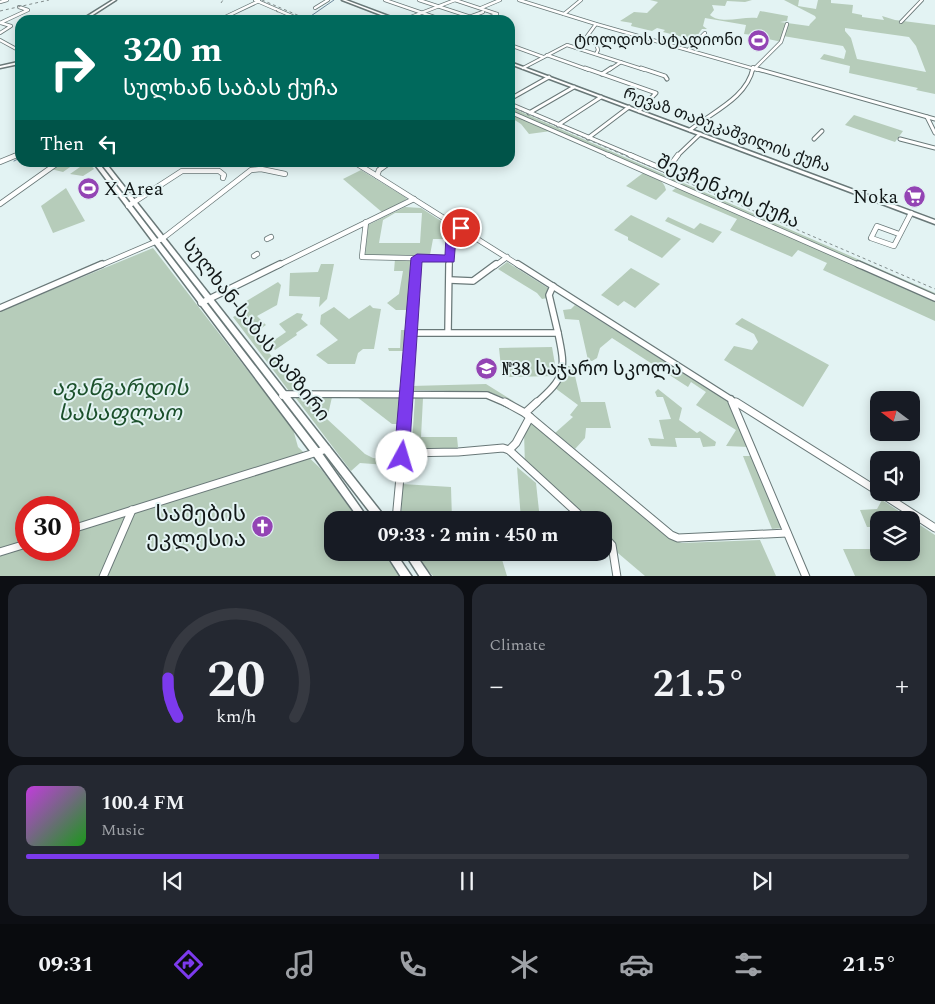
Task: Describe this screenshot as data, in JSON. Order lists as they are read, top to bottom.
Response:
{
  "streets": {
    "main road": ["რევაზ თაბუკაშვილის ქუჩა", "სულხან-საბას გამზირი"],
    "street": ["შევჩენკოს ქუჩა"]
  },
  "parks": ["ავანგარდის სასაფლაო"],
  "places": {
    "sports": ["ტოლდოს სტადიონი", "X Area"],
    "supermarket": ["Noka"],
    "school or university": ["№38 საჯარო სკოლა"],
    "church": ["სამების ეკლესია"]
  },
  "north": "left",
  "page": {
    "turn": ["320 m", "სულხან საბას ქუჩა"],
    "then": "Then",
    "limit": "30",
    "trip": "09:33 · 2 min · 450 m",
    "tile": "Climate",
    "heat": ["−", "21.5°", "+"],
    "song": ["100.4 FM", "Music"],
    "tabs": ["09:31", "21.5°"],
    "gauge": ["20", "km/h"]
  }
}
